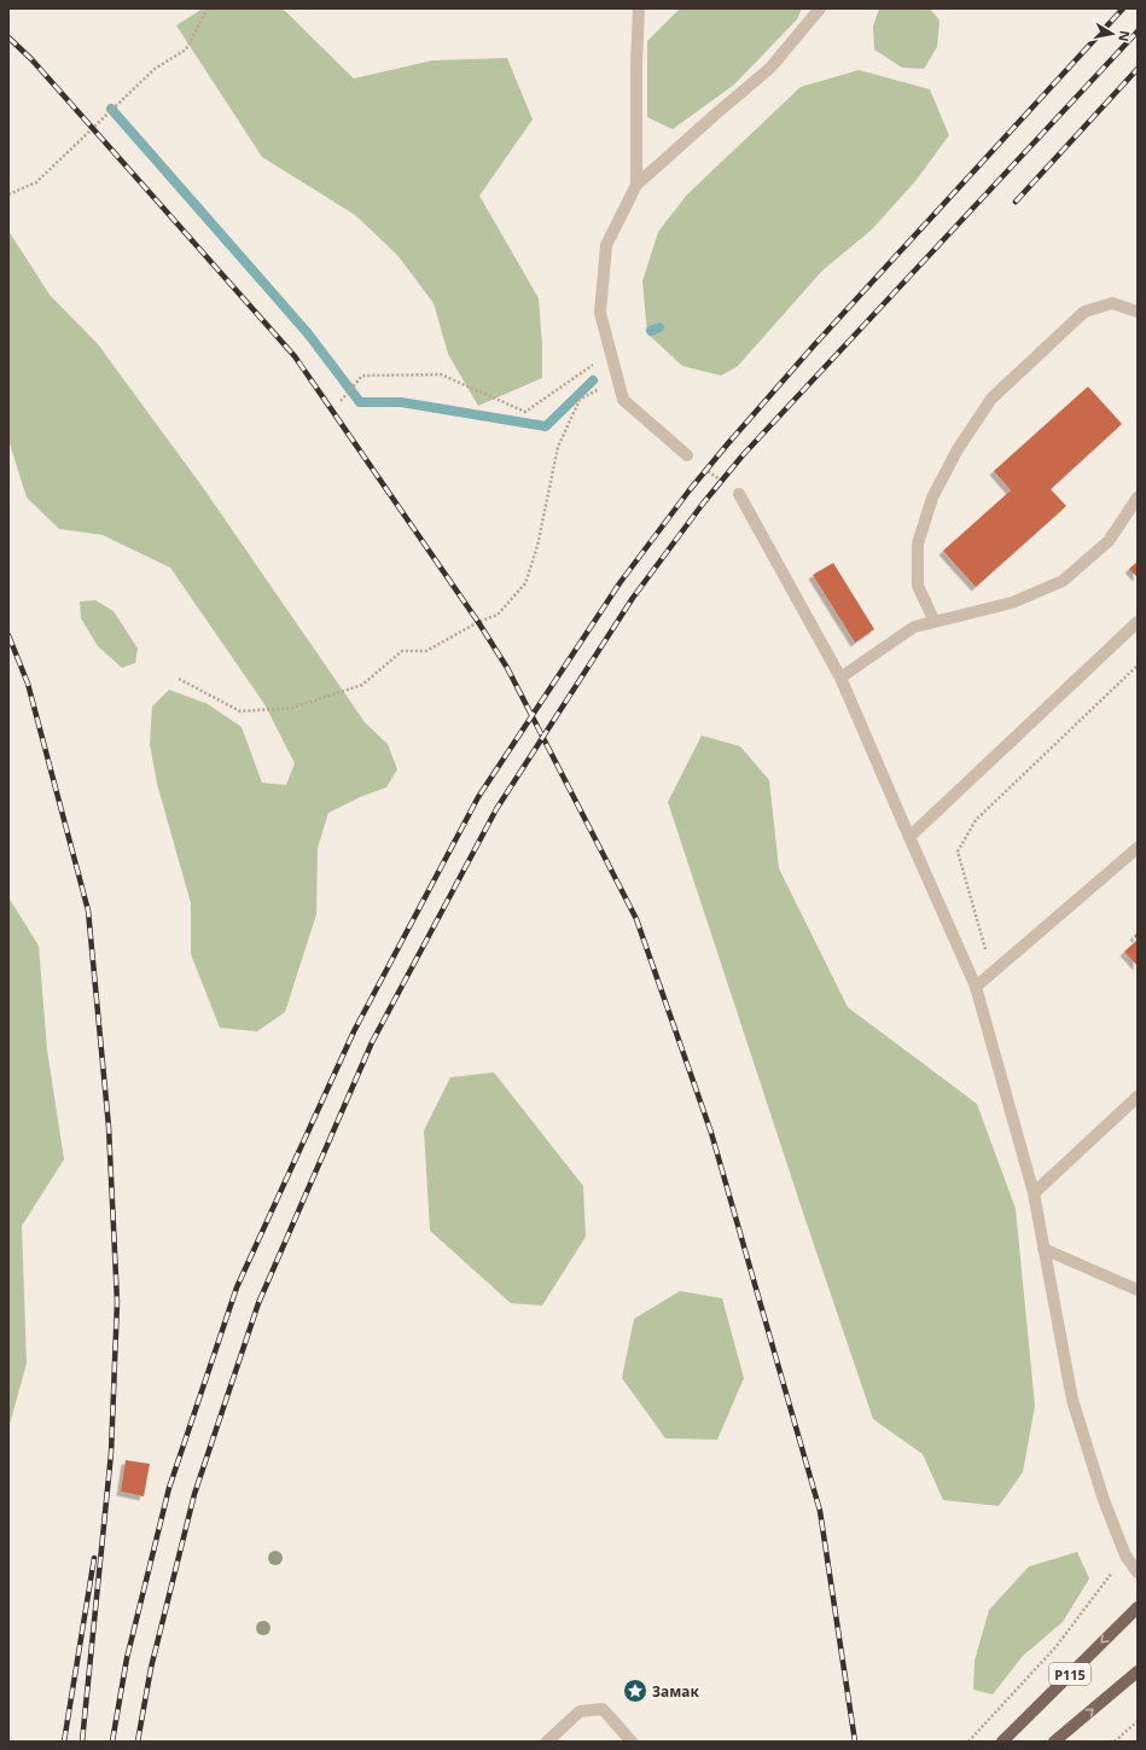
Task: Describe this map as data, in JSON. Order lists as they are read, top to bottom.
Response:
{
  "streets": {
    "main road": ["Р115"]
  },
  "places": {
    "place": ["Замак"]
  },
  "north": "right"
}
